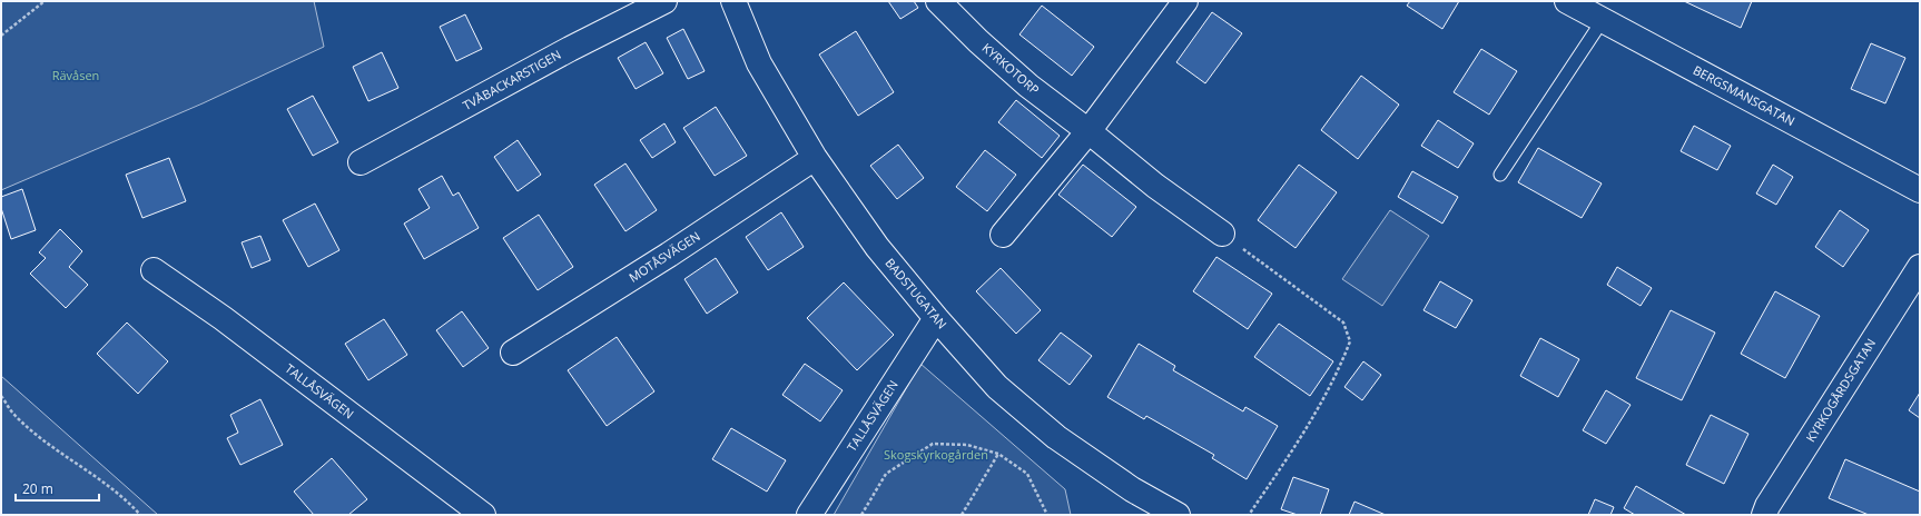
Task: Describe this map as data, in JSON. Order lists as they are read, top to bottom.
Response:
{
  "streets": {
    "street": [
      "KYRKOTORP",
      "TVÅBACKARSTIGEN",
      "BERGSMANSGATAN",
      "MOTÅSVÄGEN",
      "BADSTUGATAN",
      "KYRKOGÅRDSGATAN",
      "TALLÅSVÄGEN"
    ]
  },
  "crossings": [
    ["MOTÅSVÄGEN", "BADSTUGATAN"],
    ["BADSTUGATAN", "TALLÅSVÄGEN"]
  ],
  "parks": ["Rävåsen", "Skogskyrkogården"],
  "scale_bar": "20 m"
}
